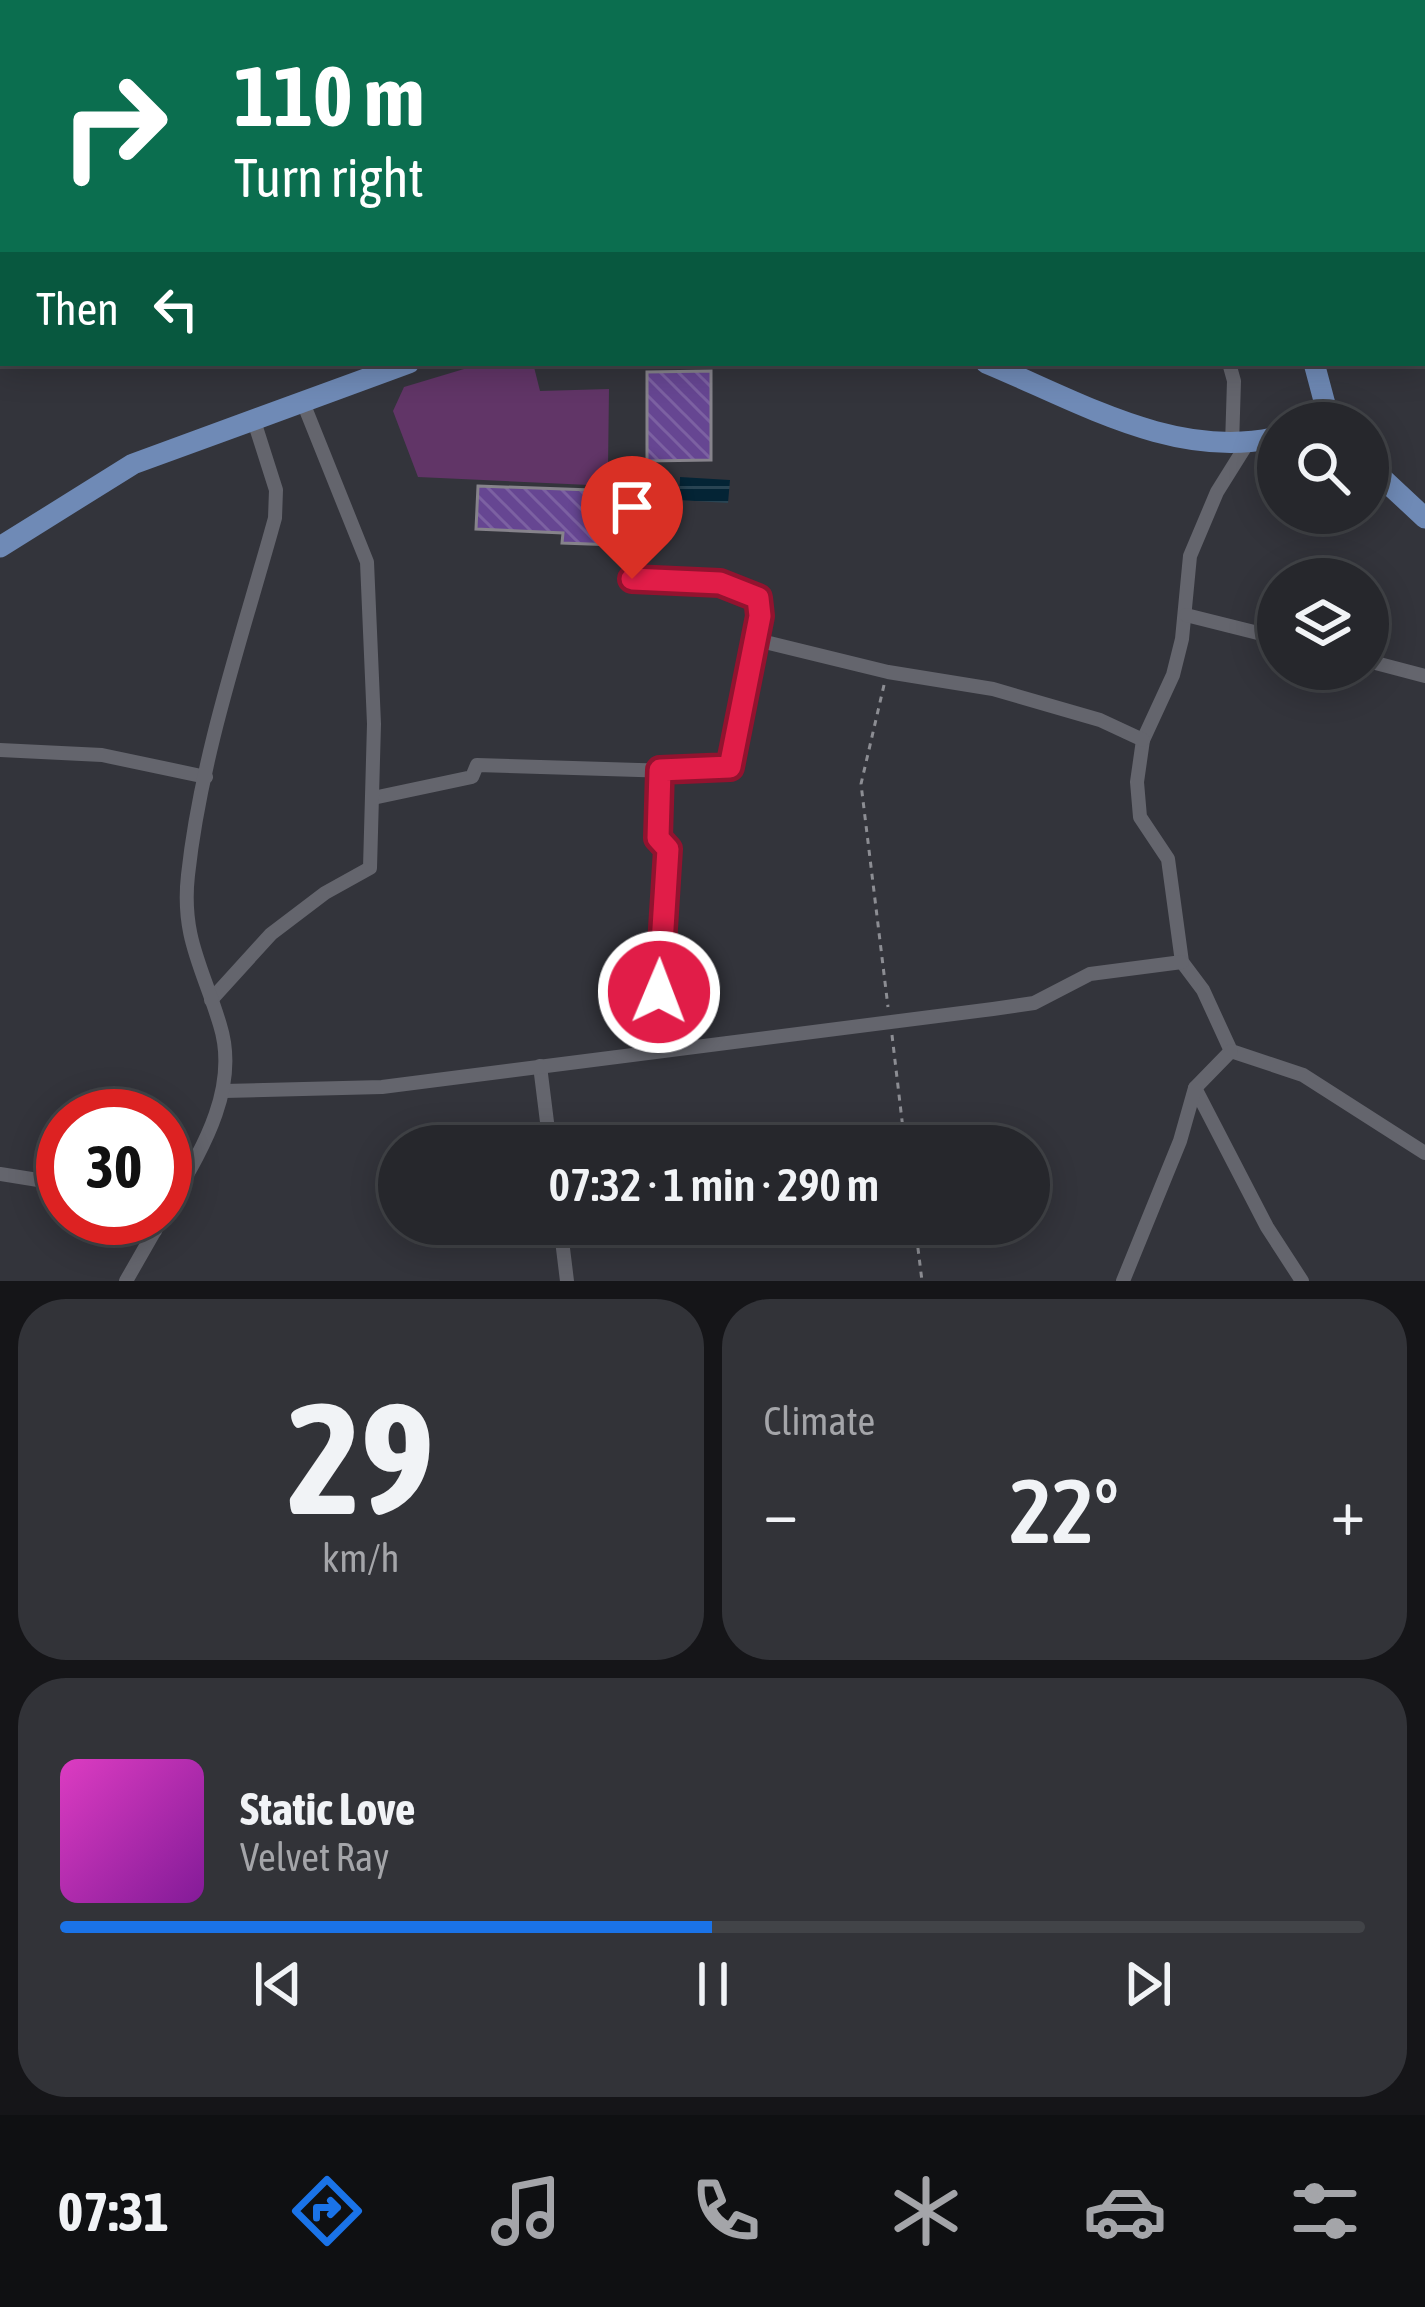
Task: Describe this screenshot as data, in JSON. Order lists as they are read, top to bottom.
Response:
{
  "page": {
    "turn": ["110 m", "Turn right"],
    "then": "Then",
    "limit": "30",
    "trip": "07:32 · 1 min · 290 m",
    "tile": [
      ["29", "km/h"],
      "Climate"
    ],
    "heat": ["−", "22°", "+"],
    "song": ["Static Love", "Velvet Ray"],
    "tabs": "07:31"
  }
}
